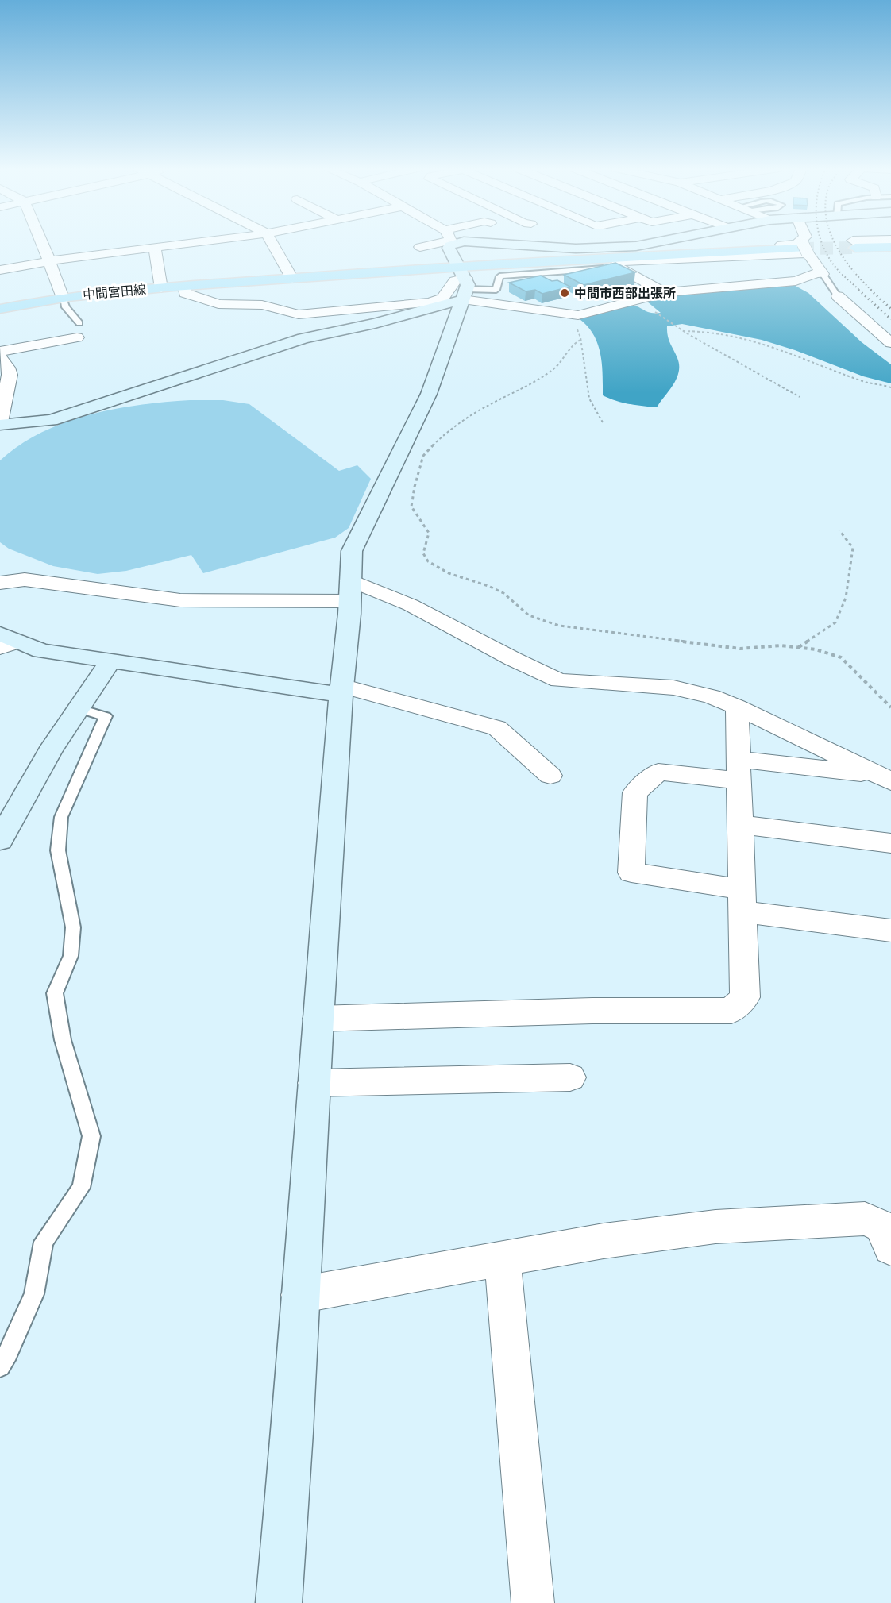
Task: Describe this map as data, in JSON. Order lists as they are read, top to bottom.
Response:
{
  "streets": {
    "main road": ["中間宮田線"]
  },
  "places": ["中間市西部出張所"]
}
